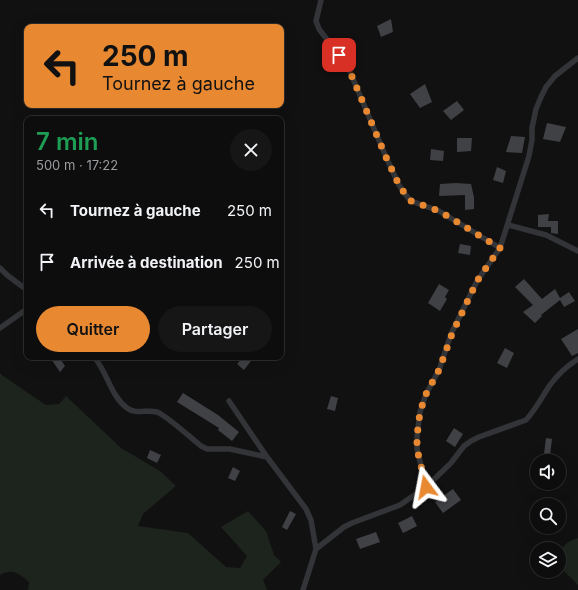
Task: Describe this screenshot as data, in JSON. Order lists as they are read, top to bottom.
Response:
{
  "page": {
    "turn": ["250 m", "Tournez à gauche"],
    "heading": ["7 min", "500 m · 17:22"],
    "list": [
      {
        "name": "Tournez à gauche",
        "value": "250 m"
      },
      {
        "name": "Arrivée à destination",
        "value": "250 m"
      }
    ],
    "buttons": ["Quitter", "Partager"]
  }
}
